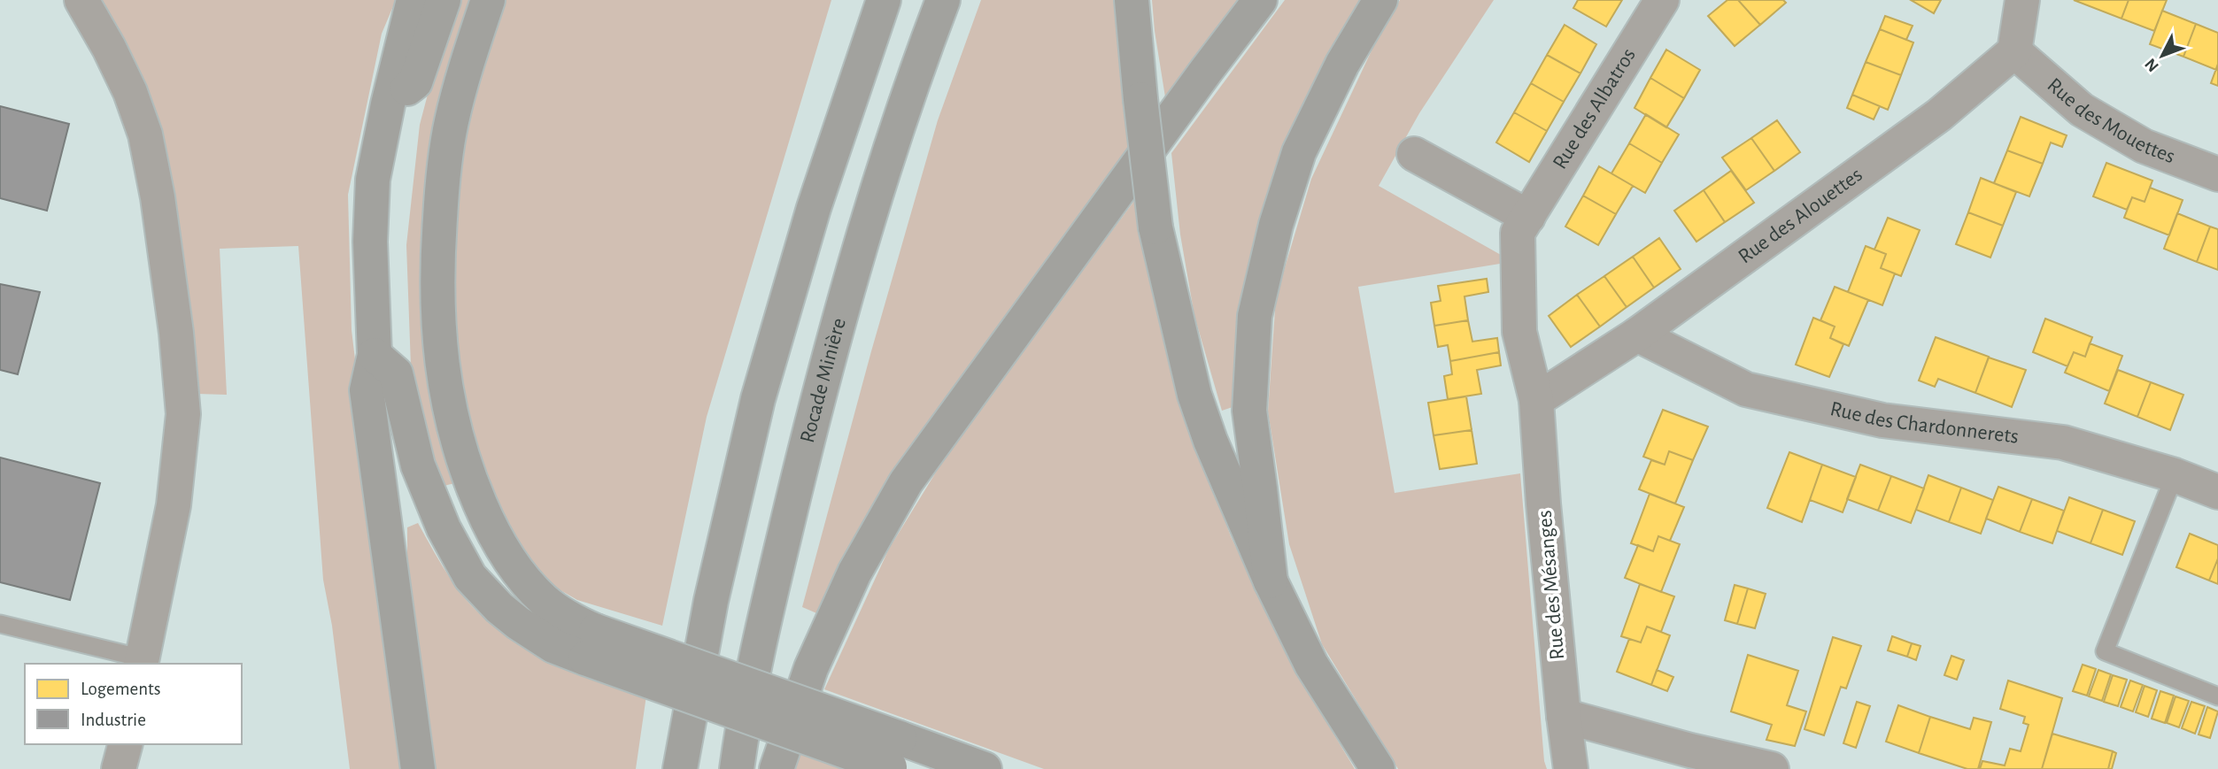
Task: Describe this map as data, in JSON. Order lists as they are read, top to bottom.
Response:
{
  "streets": {
    "highway": ["Rocade Minière"],
    "street": [
      "Rue des Albatros",
      "Rue des Mouettes",
      "Rue des Alouettes",
      "Rue des Chardonnerets",
      "Rue des Mésanges"
    ]
  },
  "crossings": [
    ["Rue des Albatros", "Rue des Alouettes"],
    ["Rue des Albatros", "Rue des Mésanges"],
    ["Rue des Mouettes", "Rue des Alouettes"],
    ["Rue des Alouettes", "Rue des Chardonnerets"],
    ["Rue des Alouettes", "Rue des Mésanges"]
  ],
  "legend": ["Logements", "Industrie"],
  "north": "bottom left"
}
